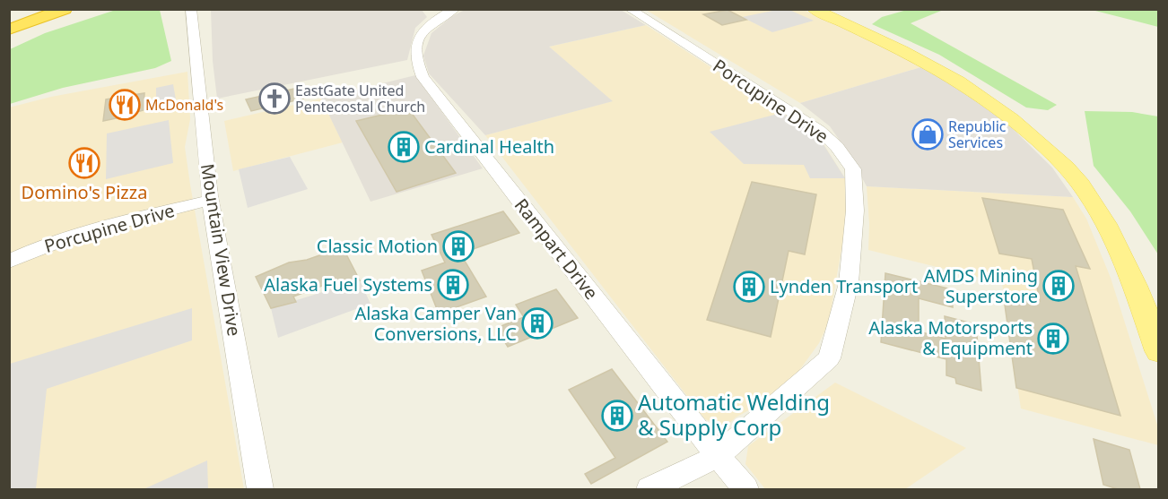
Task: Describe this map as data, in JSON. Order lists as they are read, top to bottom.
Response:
{
  "streets": {
    "street": ["Porcupine Drive", "Rampart Drive", "Mountain View Drive"]
  },
  "crossings": [
    ["Porcupine Drive", "Rampart Drive"],
    ["Porcupine Drive", "Mountain View Drive"]
  ],
  "places": {
    "church": ["EastGate United Pentecostal Church"],
    "restaurant": ["McDonald's", "Domino's Pizza"],
    "shop": ["Republic Services"],
    "building": [
      "Cardinal Health",
      "Classic Motion",
      "Alaska Fuel Systems",
      "AMDS Mining Superstore",
      "Lynden Transport",
      "Alaska Camper Van Conversions, LLC",
      "Alaska Motorsports & Equipment",
      "Automatic Welding & Supply Corp"
    ]
  }
}
